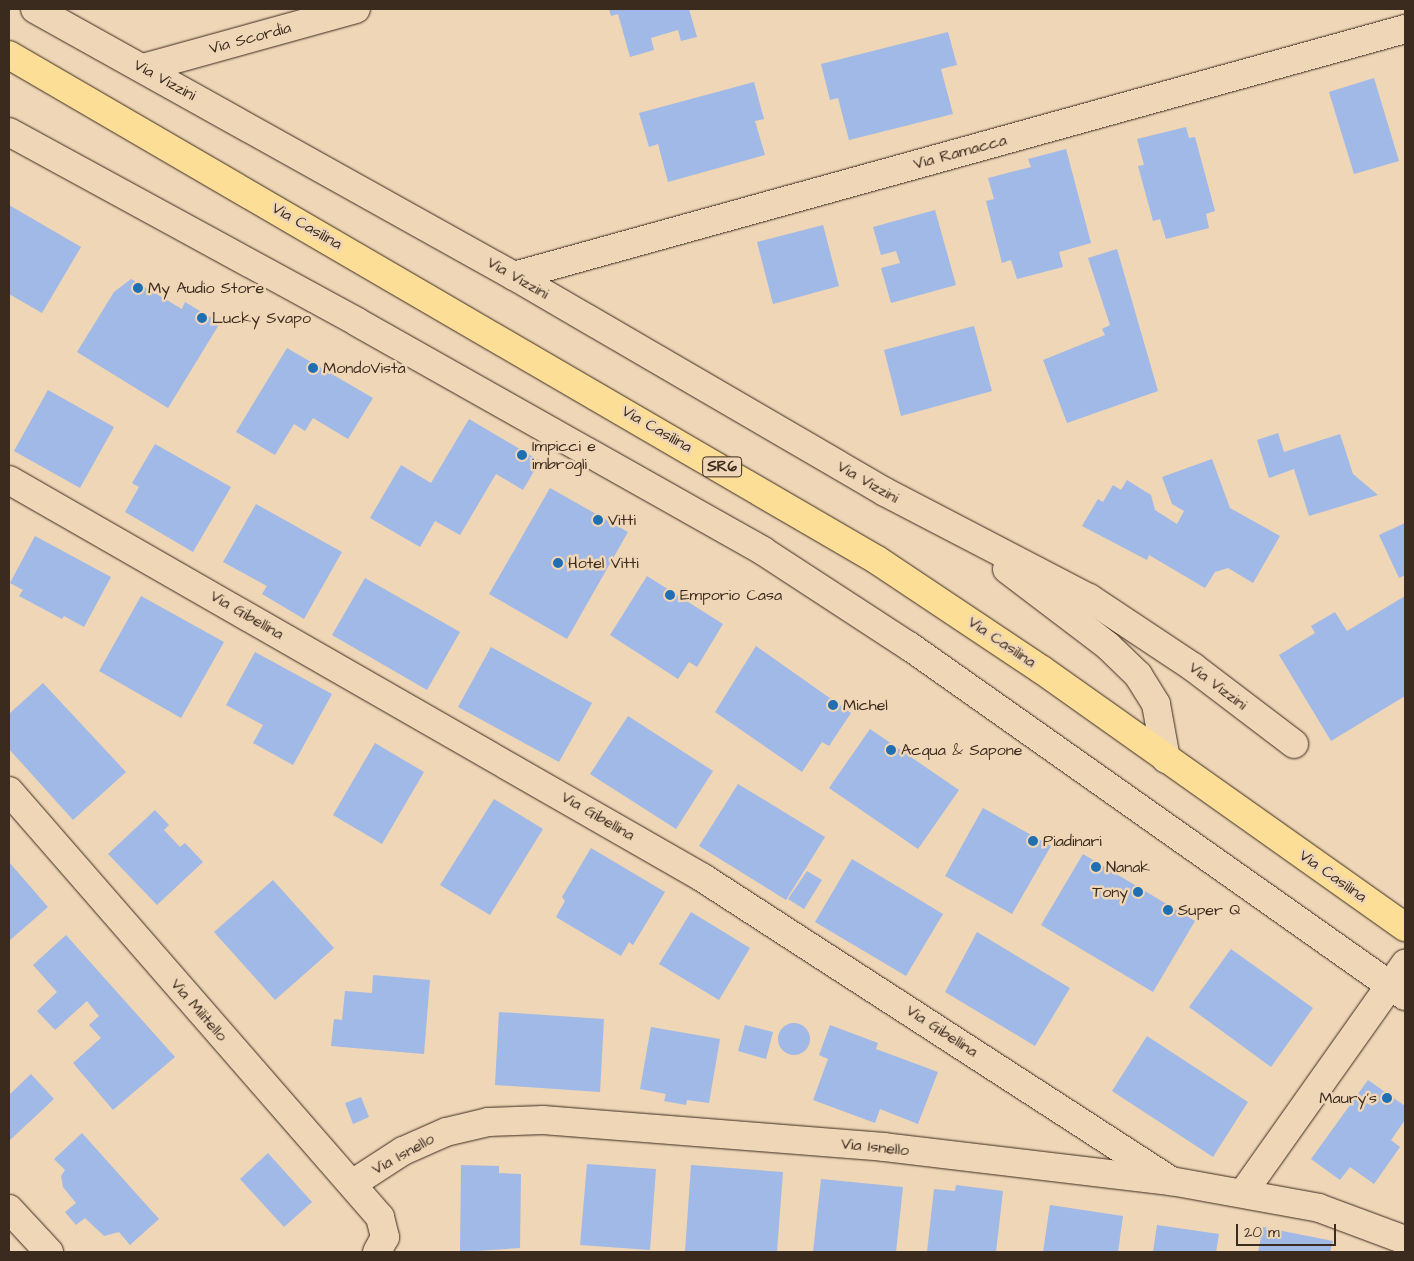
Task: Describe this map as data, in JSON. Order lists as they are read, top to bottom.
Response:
{
  "streets": {
    "main road": ["Via Casilina", "SR6"],
    "street": [
      "Via Scordia",
      "Via Vizzini",
      "Via Ramacca",
      "Via Gibellina",
      "Via Militello",
      "Via Isnello"
    ]
  },
  "crossings": [
    ["Via Scordia", "Via Vizzini"],
    ["Via Vizzini", "Via Ramacca"],
    ["Via Vizzini", "Via Casilina"],
    ["Via Gibellina", "Via Isnello"],
    ["Via Militello", "Via Isnello"]
  ],
  "places": [
    "My Audio Store",
    "Lucky Svapo",
    "MondoVista",
    "Impicci e imbrogli",
    "Vitti",
    "Hotel Vitti",
    "Emporio Casa",
    "Michel",
    "Acqua & Sapone",
    "Piadinari",
    "Nanak",
    "Tony",
    "Super Q",
    "Maury's"
  ],
  "scale_bar": "20 m"
}
